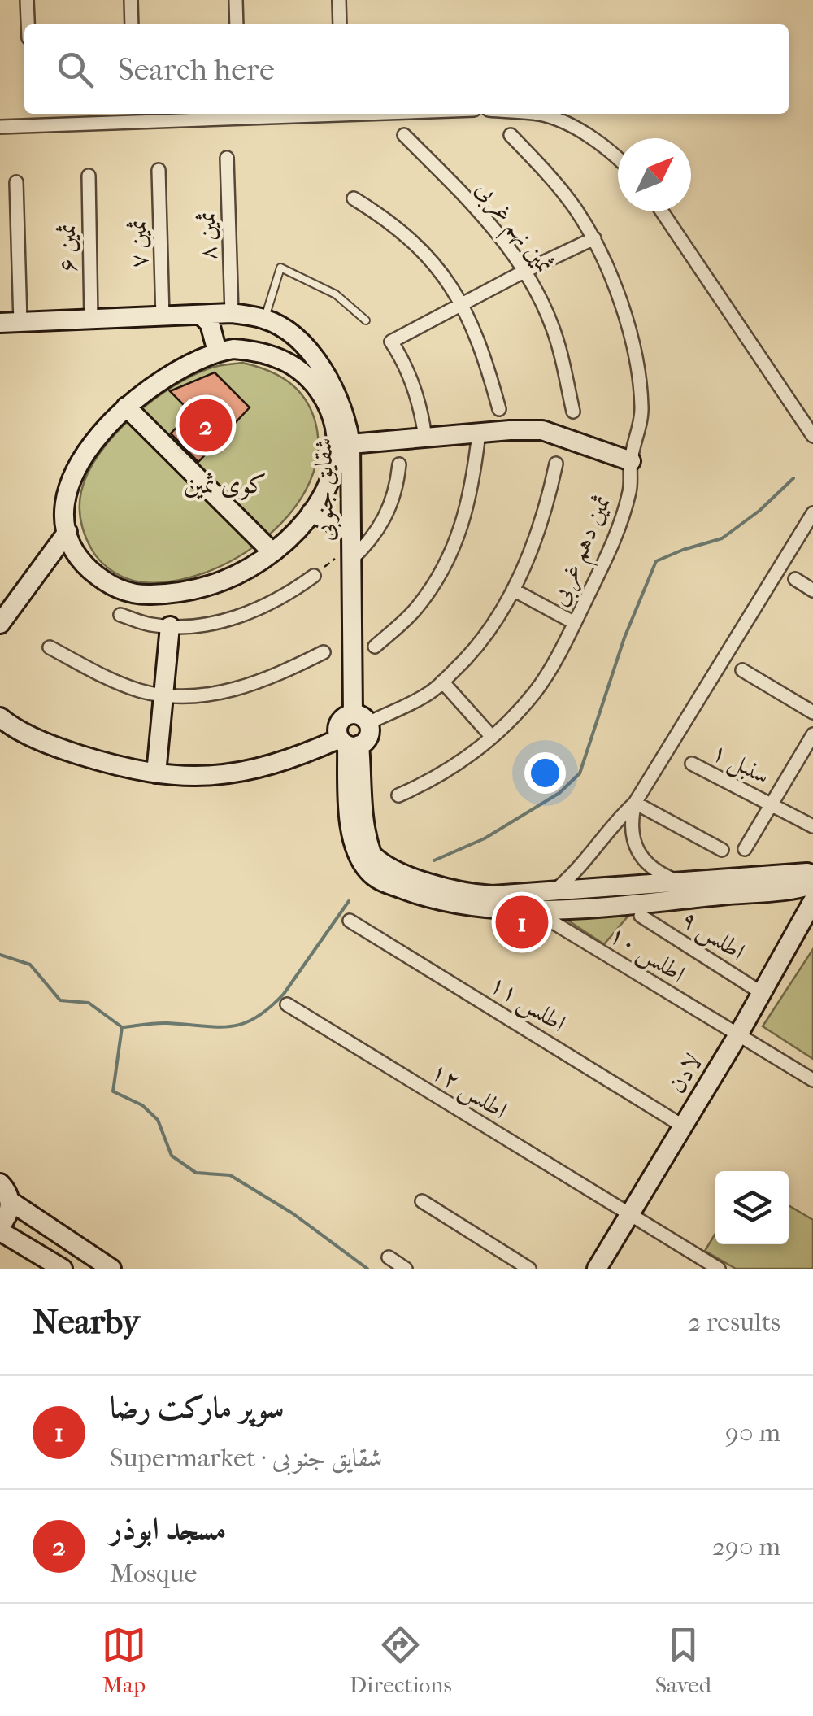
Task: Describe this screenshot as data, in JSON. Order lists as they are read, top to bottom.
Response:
{
  "streets": {
    "street": [
      "ثمین نهم غربی",
      "ثمین ۸",
      "ثمین ۷",
      "ثمین ۶",
      "شقایق جنوبی",
      "ثمین دهم غربی",
      "سنبل ۱",
      "اطلس ۹",
      "اطلس ۱۰",
      "اطلس ۱۱",
      "لادن",
      "اطلس ۱۲"
    ]
  },
  "crossings": [
    ["ثمین ۸", "شقایق جنوبی"],
    ["ثمین ۷", "شقایق جنوبی"],
    ["ثمین ۶", "شقایق جنوبی"],
    ["اطلس ۹", "لادن"],
    ["اطلس ۱۰", "لادن"],
    ["اطلس ۱۱", "لادن"],
    ["لادن", "اطلس ۱۲"]
  ],
  "districts": ["کوی ثمین"],
  "north": "top right",
  "page": {
    "search": "Search here",
    "pins": ["2", "1"],
    "heading": ["Nearby", "2 results"],
    "list": [
      {
        "mark": "1",
        "name": "سوپر مارکت رضا",
        "note": "Supermarket · شقایق جنوبی",
        "value": "90 m"
      },
      {
        "mark": "2",
        "name": "مسجد ابوذر",
        "note": "Mosque",
        "value": "290 m"
      }
    ],
    "nav": ["Map", "Directions", "Saved"]
  }
}
